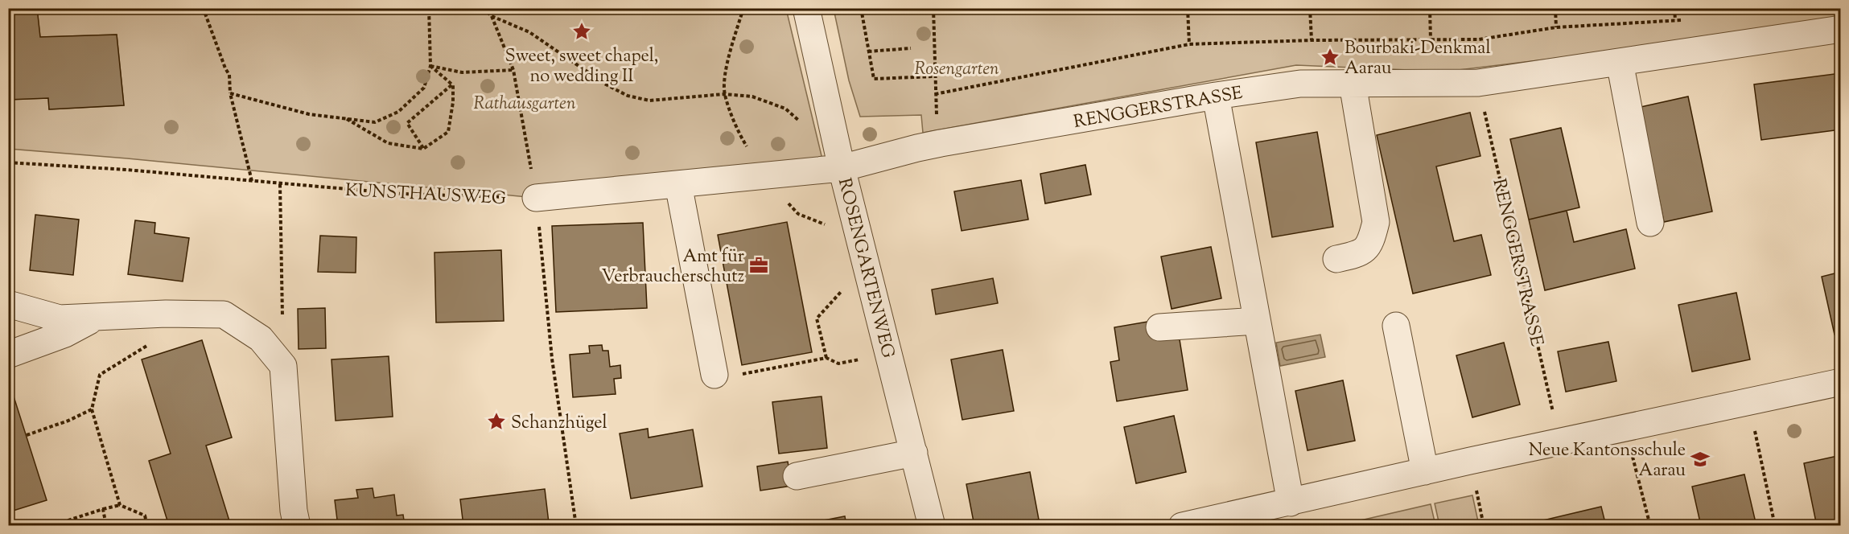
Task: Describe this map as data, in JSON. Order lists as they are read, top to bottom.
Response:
{
  "streets": {
    "street": ["RENGGERSTRASSE", "ROSENGARTENWEG"],
    "path": ["KUNSTHAUSWEG"]
  },
  "crossings": [
    ["RENGGERSTRASSE", "ROSENGARTENWEG"]
  ],
  "parks": ["Rosengarten", "Rathausgarten"],
  "places": {
    "place": ["Sweet, sweet chapel, no wedding II", "Bourbaki-Denkmal Aarau", "Schanzhügel"],
    "office": ["Amt für Verbraucherschutz"],
    "school or university": ["Neue Kantonsschule Aarau"]
  }
}
